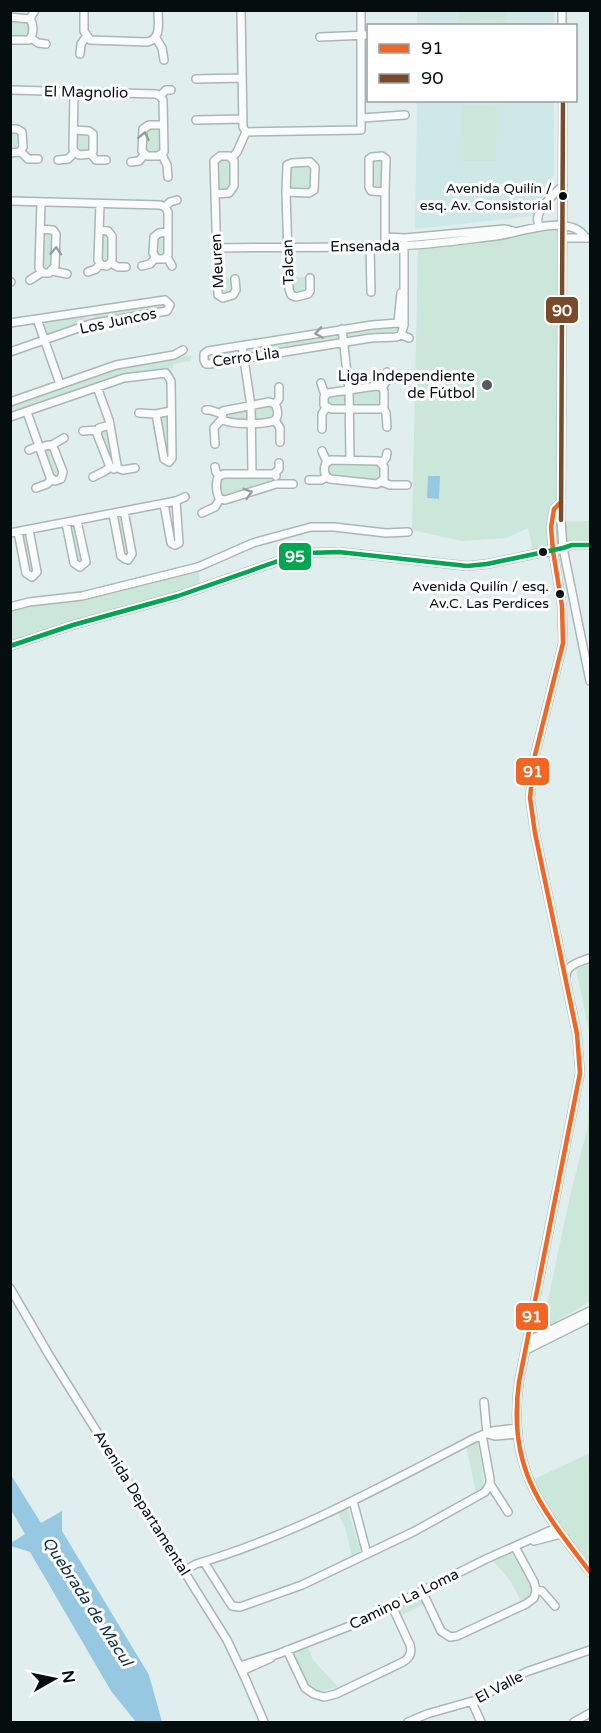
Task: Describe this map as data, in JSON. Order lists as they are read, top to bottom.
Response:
{
  "streets": {
    "street": [
      "El Magnolio",
      "Ensenada",
      "Meuren",
      "Talcan",
      "Los Juncos",
      "Cerro Lila",
      "Avenida Departamental",
      "Camino La Loma",
      "El Valle"
    ]
  },
  "crossings": [
    ["Ensenada", "Meuren"],
    ["Ensenada", "Talcan"],
    ["Avenida Departamental", "Camino La Loma"]
  ],
  "water": ["Quebrada de Macul"],
  "places": ["Avenida Quilín / esq. Av. Consistorial", "Liga Independiente de Fútbol", "Avenida Quilín / esq. Av.C. Las Perdices"],
  "lines": ["transit line 90", "transit line 91", "transit line 95"],
  "legend": ["91", "90"],
  "north": "right"
}
